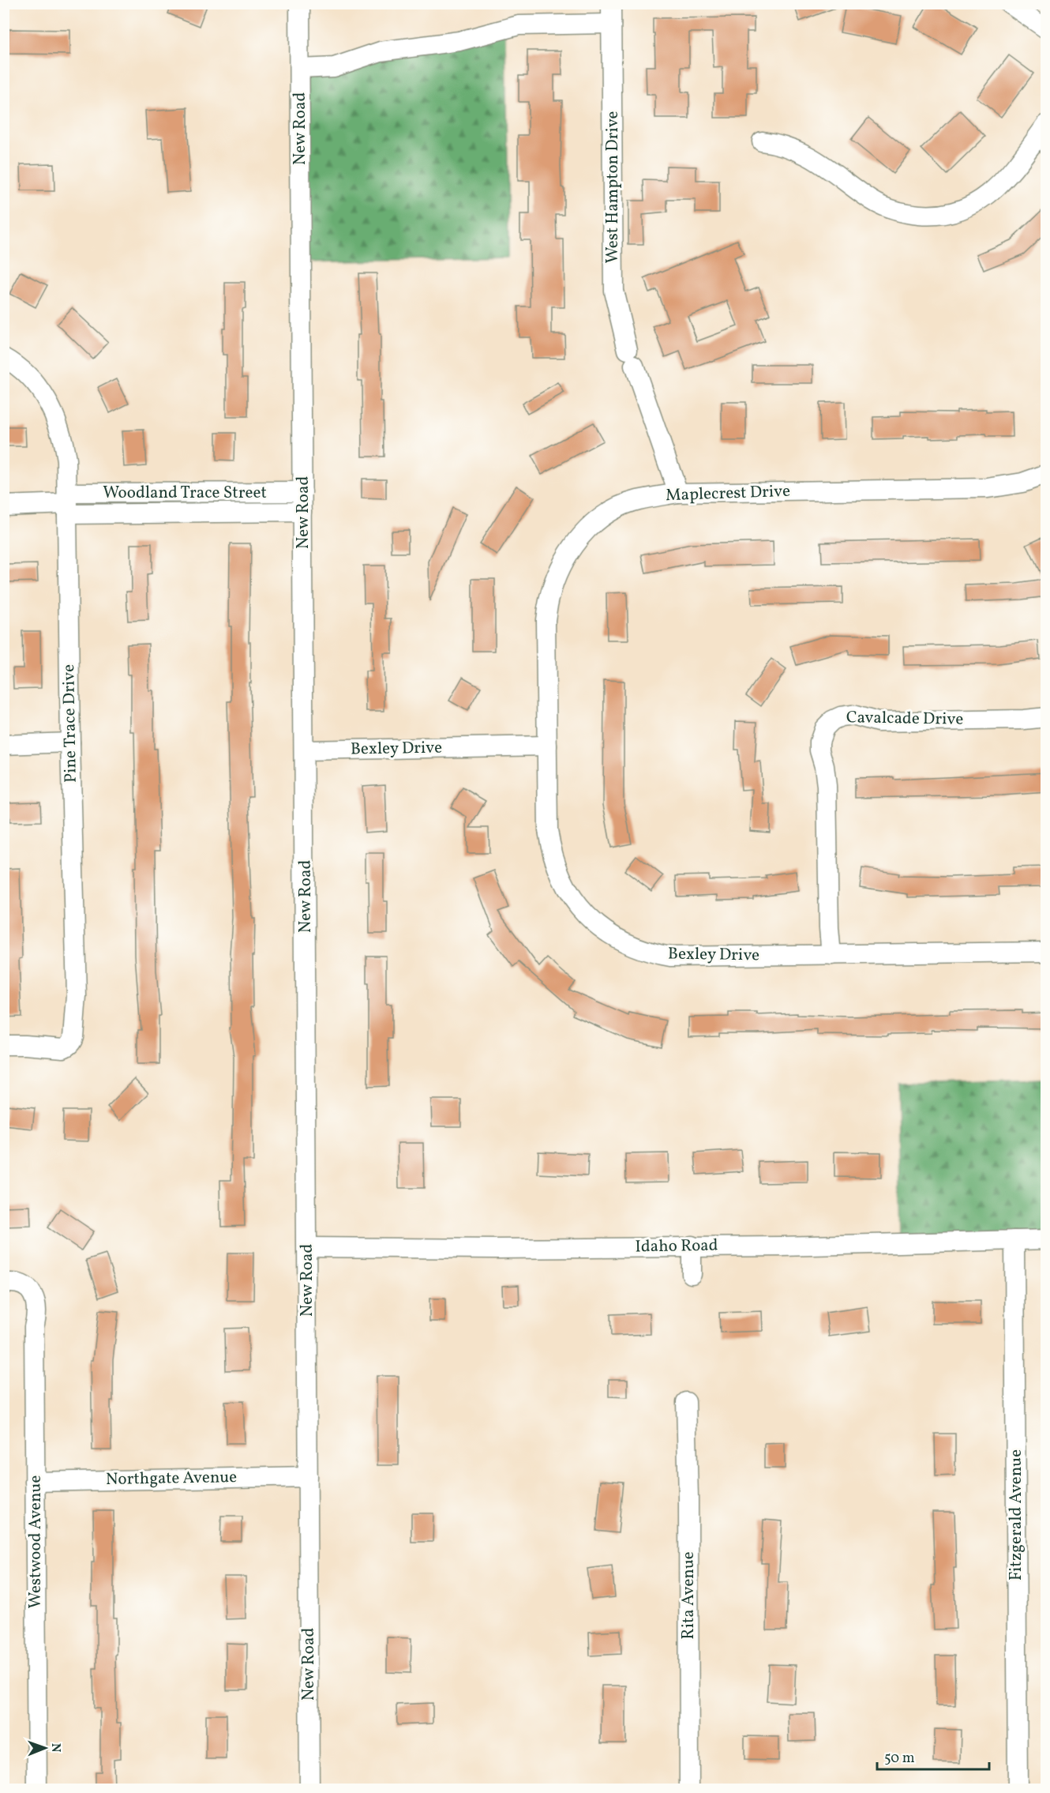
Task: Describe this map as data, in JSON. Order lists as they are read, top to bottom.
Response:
{
  "streets": {
    "street": [
      "New Road",
      "West Hampton Drive",
      "Woodland Trace Street",
      "Maplecrest Drive",
      "Cavalcade Drive",
      "Pine Trace Drive",
      "Bexley Drive",
      "Idaho Road",
      "Northgate Avenue",
      "Fitzgerald Avenue",
      "Westwood Avenue",
      "Rita Avenue"
    ]
  },
  "crossings": [
    ["New Road", "Woodland Trace Street"],
    ["New Road", "Bexley Drive"],
    ["New Road", "Idaho Road"],
    ["New Road", "Northgate Avenue"],
    ["West Hampton Drive", "Maplecrest Drive"],
    ["Woodland Trace Street", "Pine Trace Drive"],
    ["Maplecrest Drive", "Bexley Drive"],
    ["Cavalcade Drive", "Bexley Drive"],
    ["Idaho Road", "Fitzgerald Avenue"],
    ["Northgate Avenue", "Westwood Avenue"]
  ],
  "scale_bar": "50 m",
  "north": "right"
}
